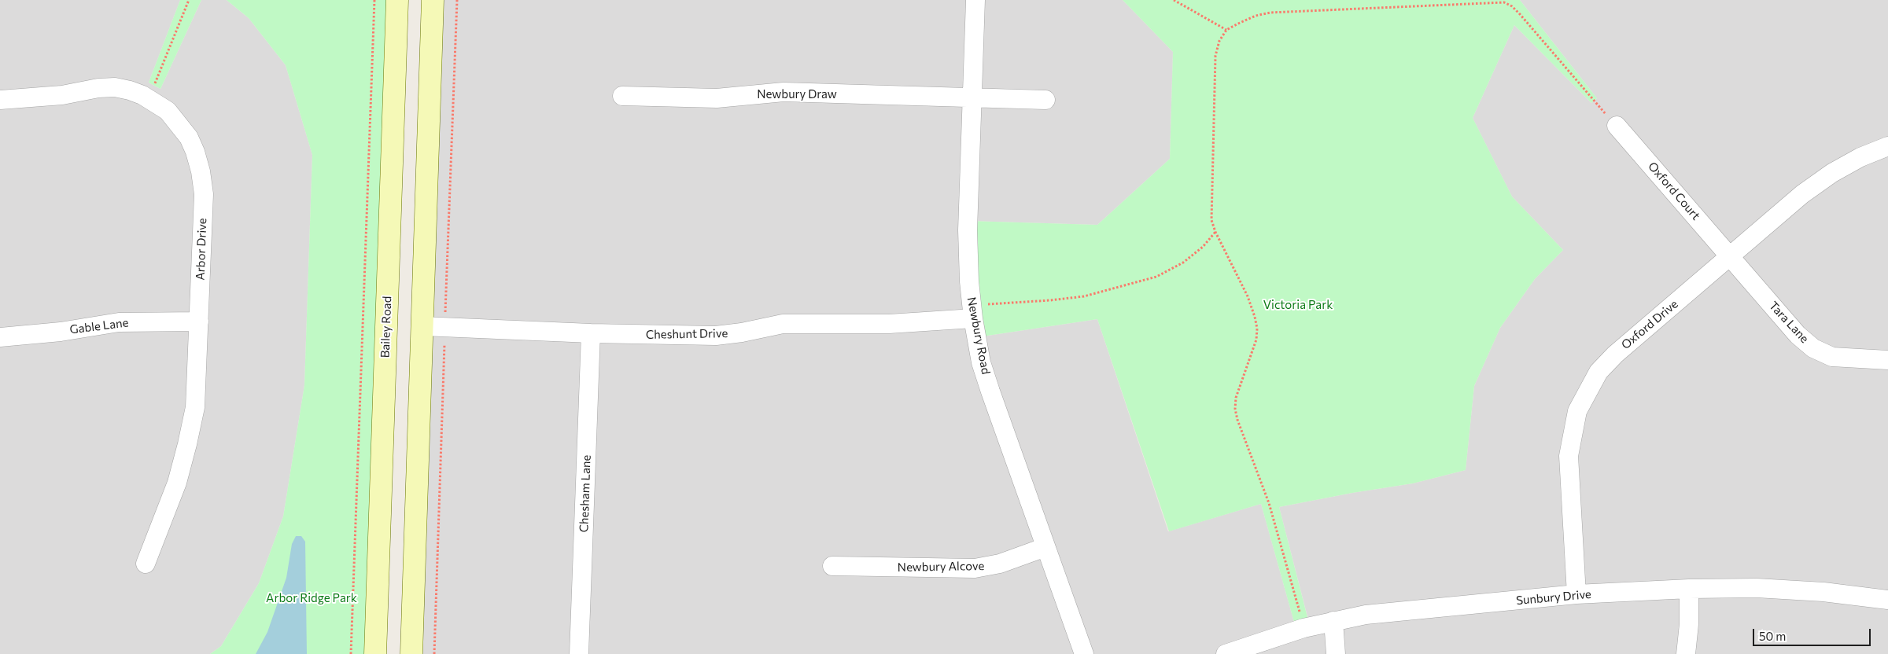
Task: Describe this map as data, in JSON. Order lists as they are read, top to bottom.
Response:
{
  "streets": {
    "main road": ["Bailey Road"],
    "street": [
      "Newbury Draw",
      "Oxford Court",
      "Arbor Drive",
      "Tara Lane",
      "Oxford Drive",
      "Gable Lane",
      "Cheshunt Drive",
      "Newbury Road",
      "Chesham Lane",
      "Newbury Alcove",
      "Sunbury Drive"
    ]
  },
  "crossings": [
    ["Newbury Draw", "Newbury Road"],
    ["Oxford Court", "Tara Lane"],
    ["Oxford Court", "Oxford Drive"],
    ["Arbor Drive", "Gable Lane"],
    ["Tara Lane", "Oxford Drive"],
    ["Oxford Drive", "Sunbury Drive"],
    ["Cheshunt Drive", "Newbury Road"],
    ["Cheshunt Drive", "Chesham Lane"],
    ["Newbury Road", "Newbury Alcove"]
  ],
  "parks": ["Victoria Park", "Arbor Ridge Park"],
  "scale_bar": "50 m"
}
